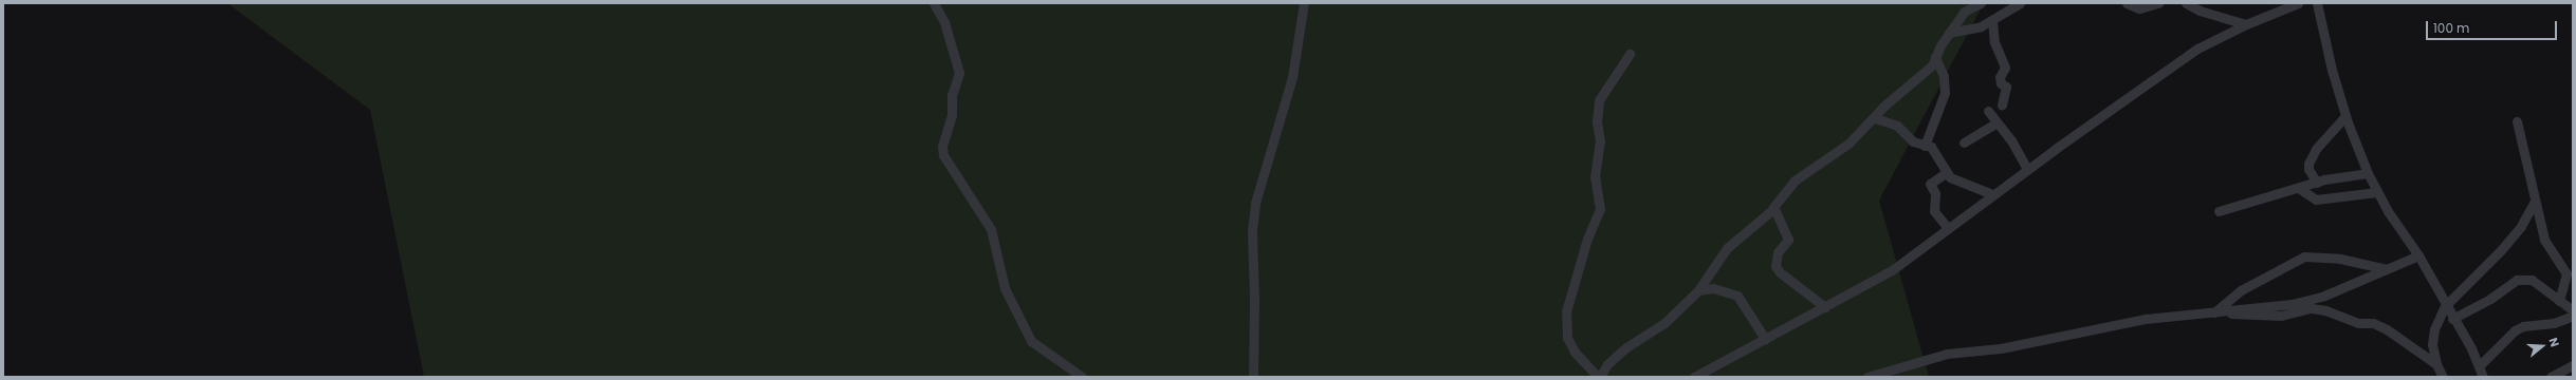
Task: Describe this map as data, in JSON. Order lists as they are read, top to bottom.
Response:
{
  "scale_bar": "100 m",
  "north": "right"
}
